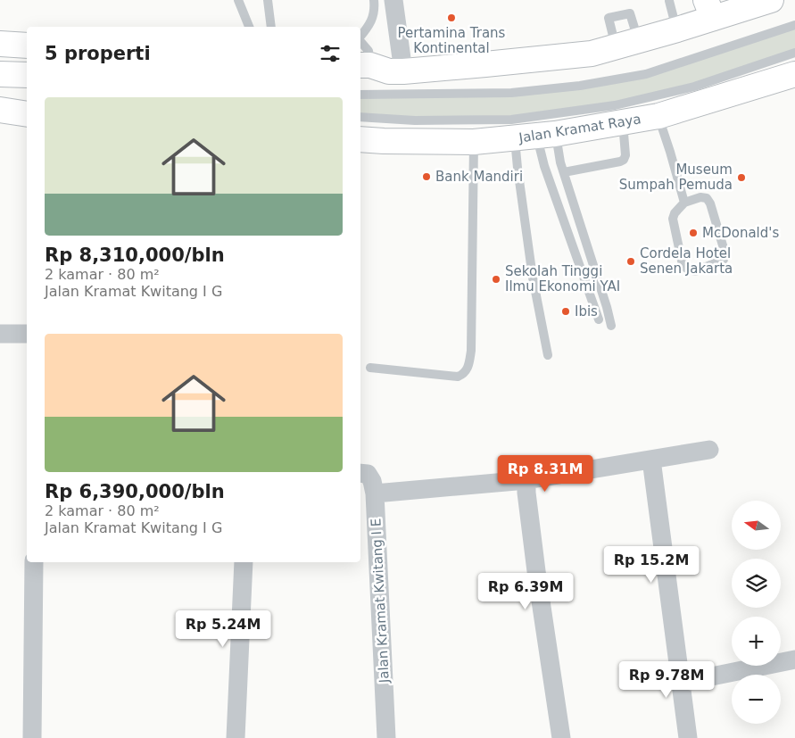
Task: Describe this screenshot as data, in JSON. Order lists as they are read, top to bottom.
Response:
{
  "streets": {
    "main road": ["Jalan Kramat Raya"],
    "street": ["Jalan Kramat Kwitang I E"]
  },
  "places": [
    "Pertamina Trans Kontinental",
    "Bank Mandiri",
    "Museum Sumpah Pemuda",
    "McDonald's",
    "Cordela Hotel Senen Jakarta",
    "Sekolah Tinggi Ilmu Ekonomi YAI",
    "Ibis"
  ],
  "north": "left",
  "page": {
    "heading": "5 properti",
    "list": [
      {
        "name": "Rp 8,310,000/bln",
        "note": "2 kamar · 80 m² · Jalan Kramat Kwitang I G"
      },
      {
        "name": "Rp 6,390,000/bln",
        "note": "2 kamar · 80 m² · Jalan Kramat Kwitang I G"
      }
    ],
    "price": [
      "Rp 8.31M",
      "Rp 15.2M",
      "Rp 6.39M",
      "Rp 5.24M",
      "Rp 9.78M"
    ],
    "map_buttons": ["+", "−"]
  }
}
